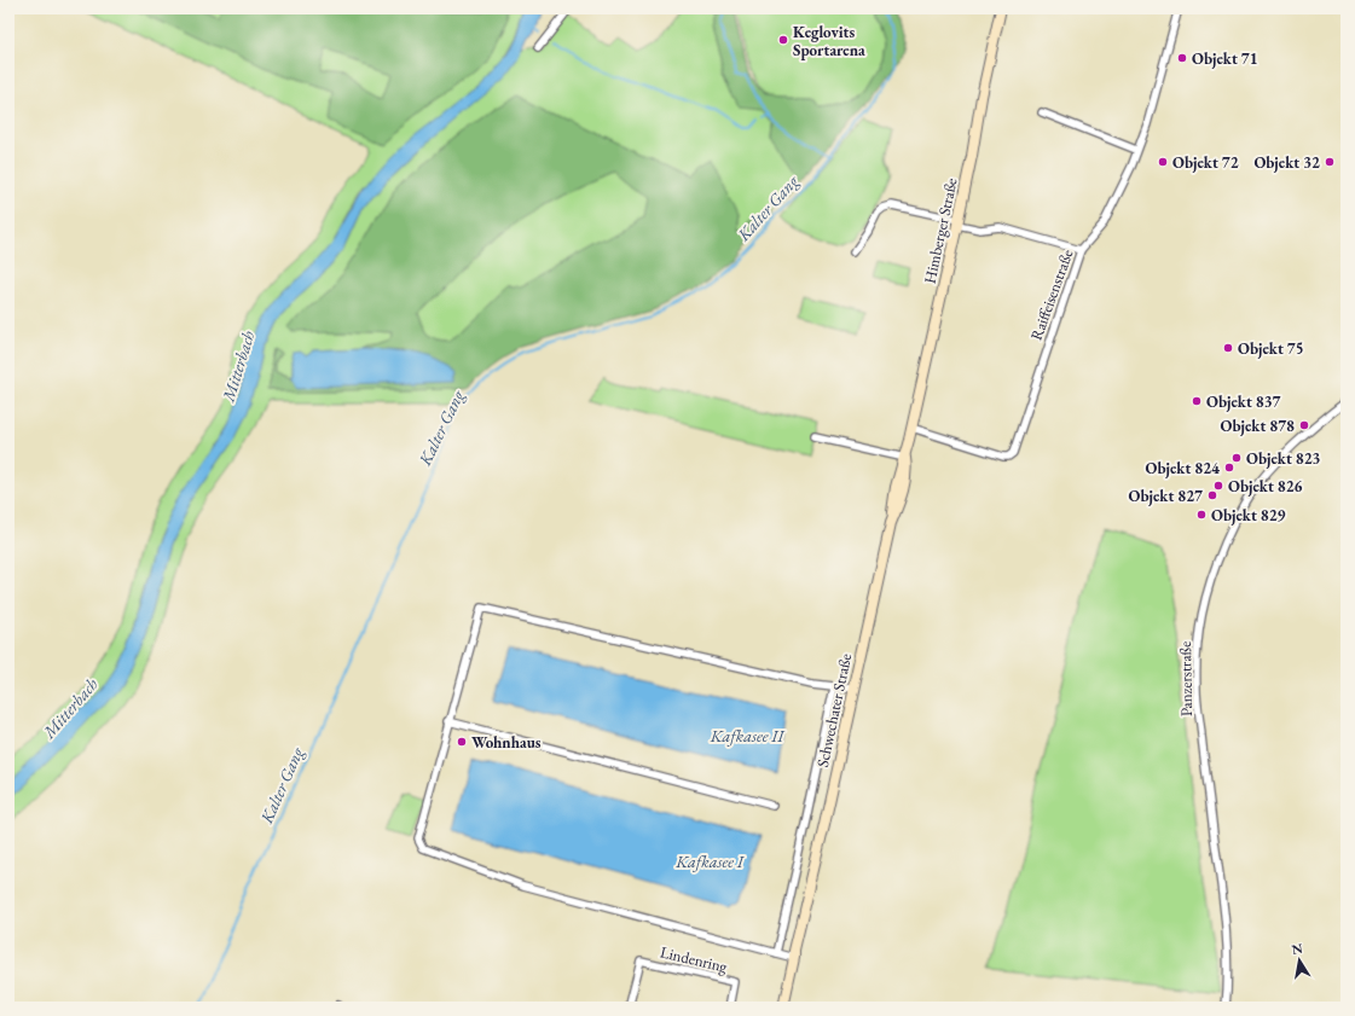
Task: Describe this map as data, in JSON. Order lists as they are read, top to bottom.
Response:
{
  "streets": {
    "main road": ["Himberger Straße", "Schwechater Straße"],
    "street": ["Raiffeisenstraße", "Panzerstraße", "Lindenring"]
  },
  "crossings": [
    ["Himberger Straße", "Raiffeisenstraße"],
    ["Himberger Straße", "Schwechater Straße"]
  ],
  "water": [
    "Kalter Gang",
    "Mitterbach",
    "Kafkasee II",
    "Kafkasee I"
  ],
  "places": [
    "Keglovits Sportarena",
    "Objekt 71",
    "Objekt 72",
    "Objekt 32",
    "Objekt 75",
    "Objekt 837",
    "Objekt 878",
    "Objekt 823",
    "Objekt 824",
    "Objekt 826",
    "Objekt 827",
    "Objekt 829",
    "Wohnhaus"
  ],
  "north": "top"
}
